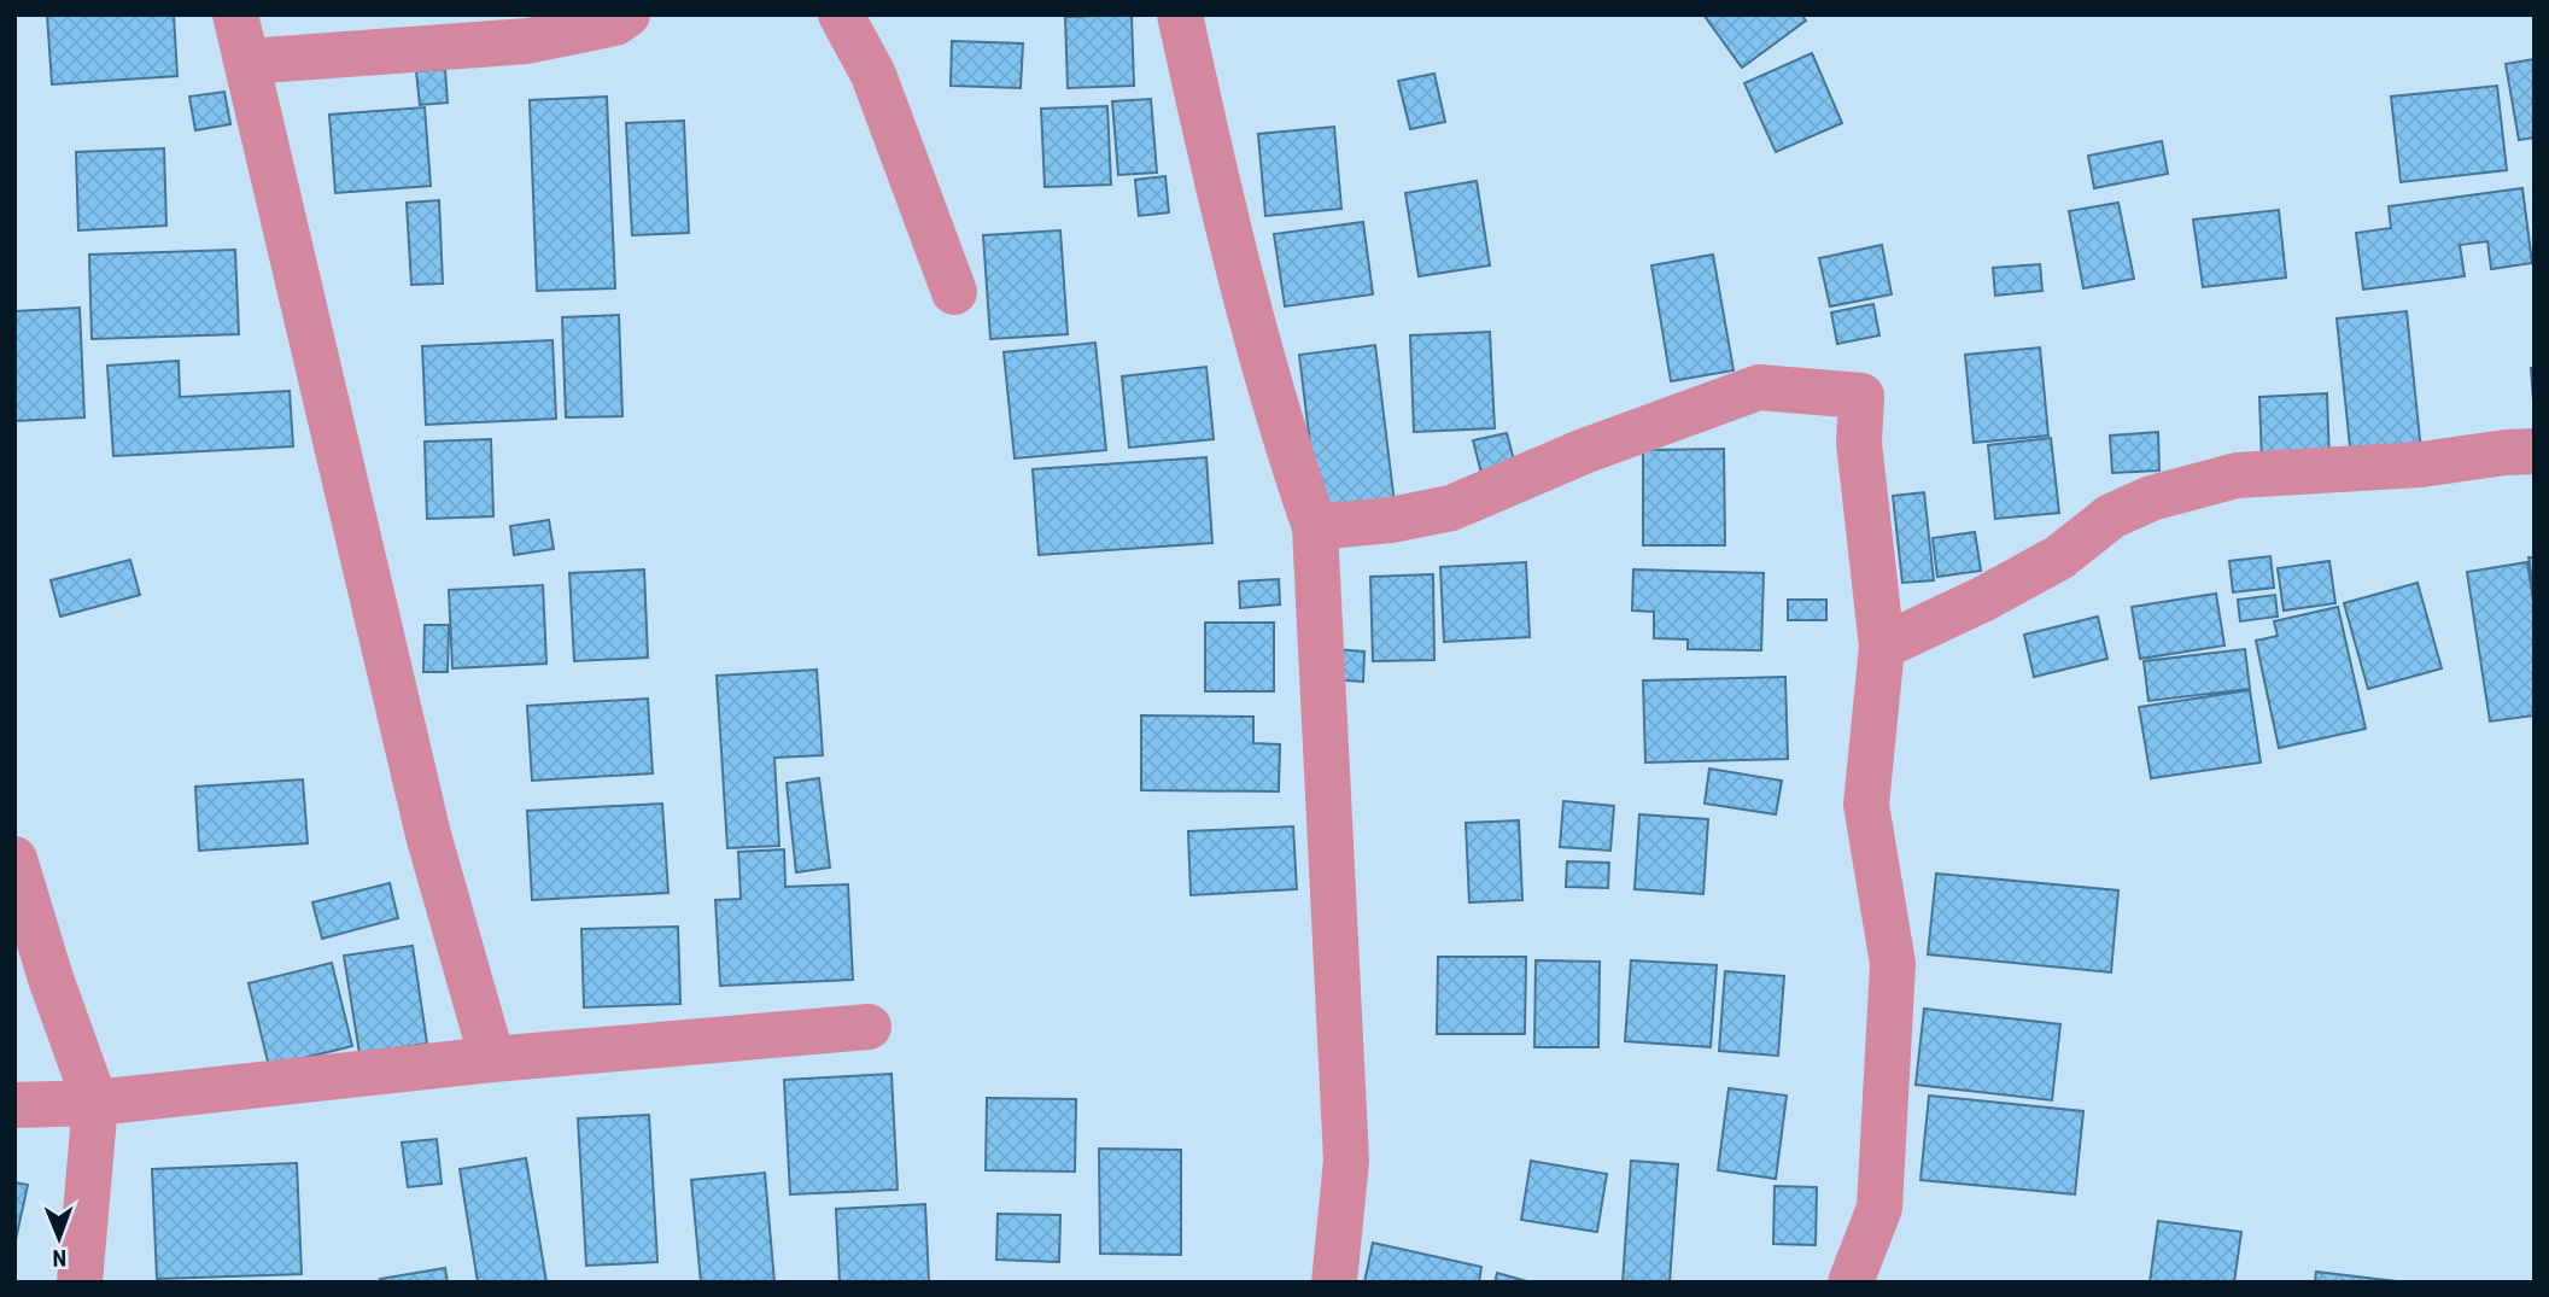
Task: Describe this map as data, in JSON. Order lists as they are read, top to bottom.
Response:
{
  "north": "bottom"
}
